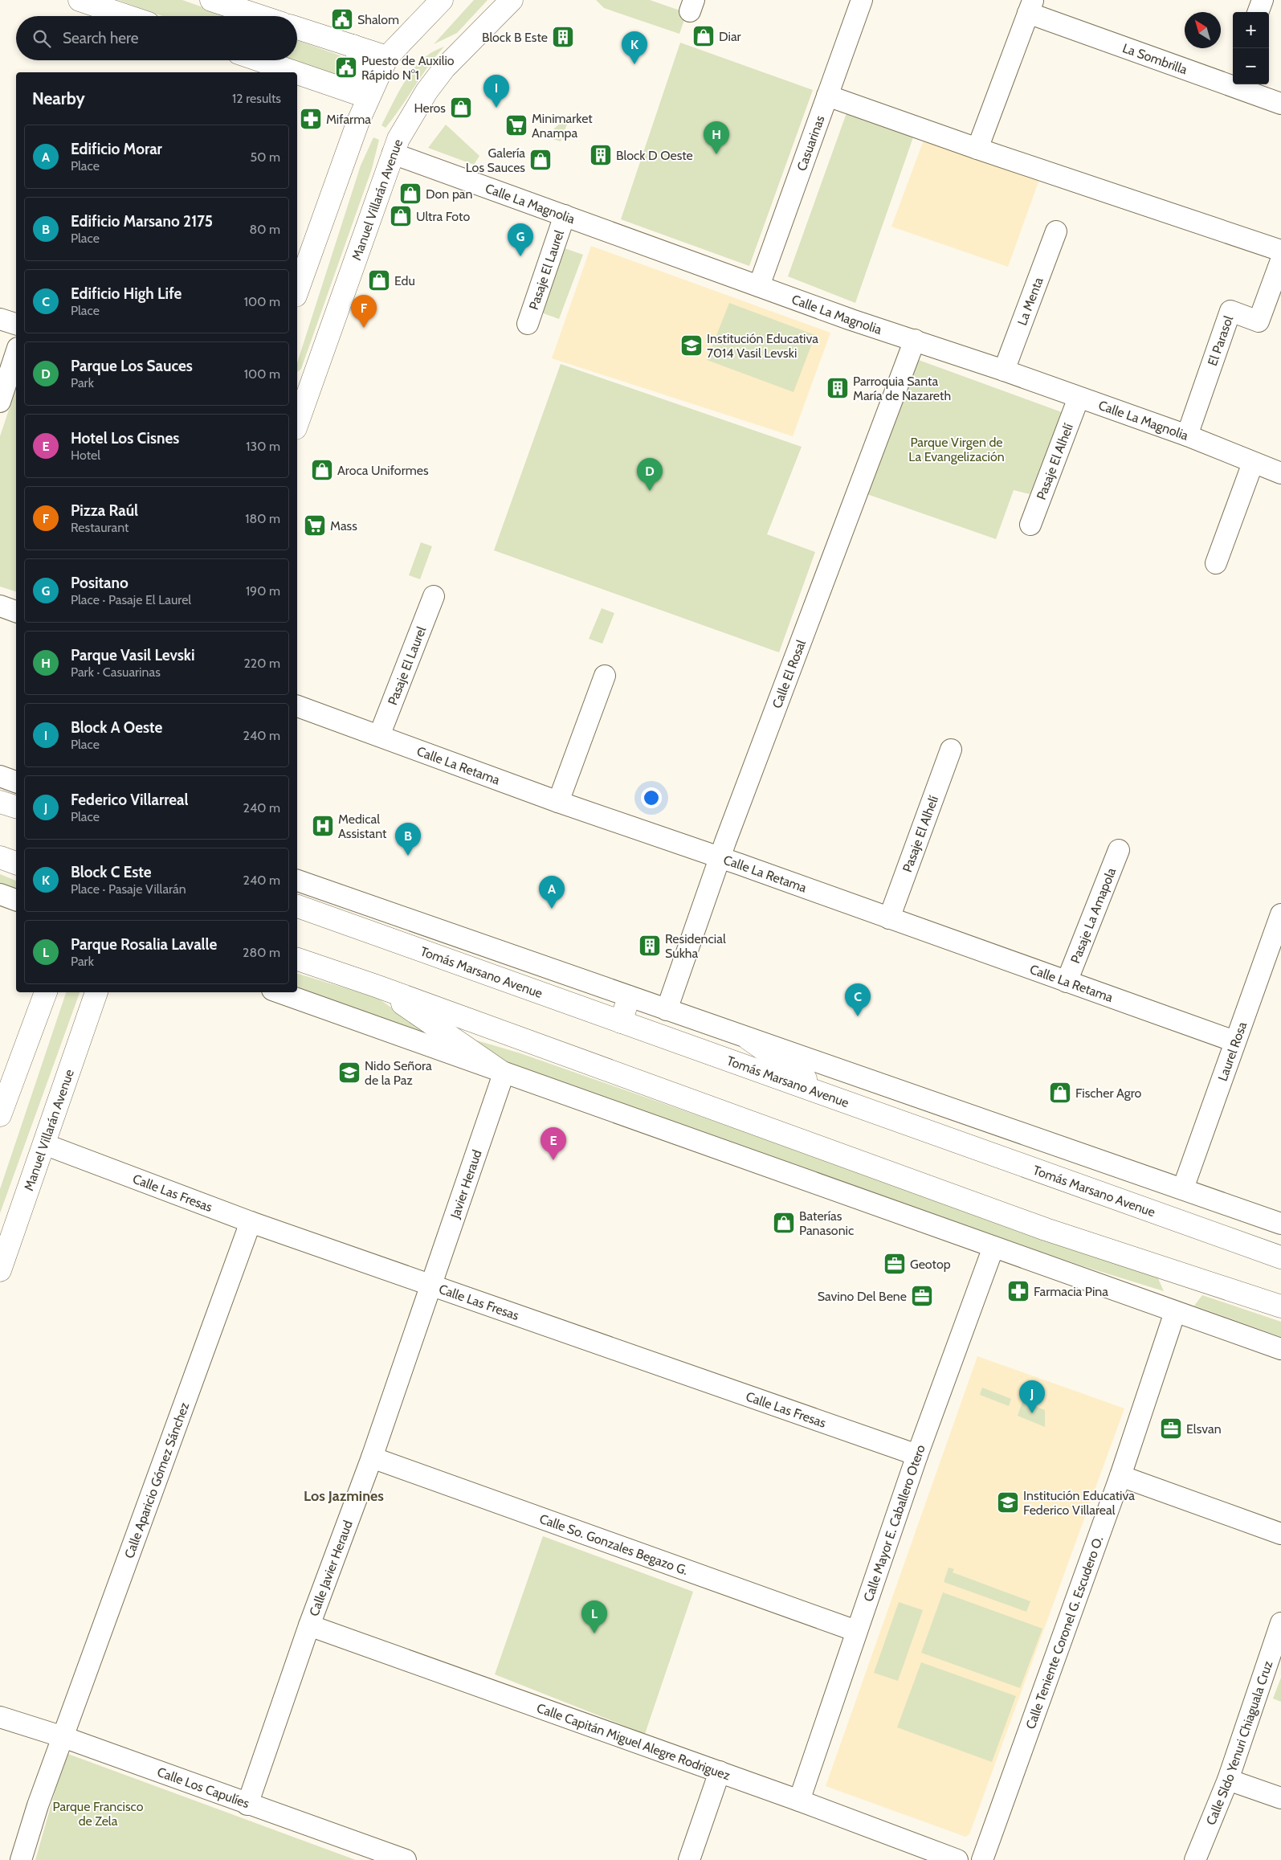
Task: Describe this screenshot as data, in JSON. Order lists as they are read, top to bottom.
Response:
{
  "streets": {
    "main road": ["Manuel Villarán Avenue", "Tomás Marsano Avenue"],
    "street": [
      "La Sombrilla",
      "Casuarinas",
      "Calle La Magnolia",
      "Pasaje El Laurel",
      "La Menta",
      "El Parasol",
      "Pasaje El Alhelí",
      "Calle El Rosal",
      "Calle La Retama",
      "Pasaje La Amapola",
      "Laurel Rosa",
      "Javier Heraud",
      "Calle Las Fresas",
      "Calle Aparicio Gómez Sánchez",
      "Calle Mayor E. Caballero Otero",
      "Calle So. Gonzales Begazo G.",
      "Calle Javier Heraud",
      "Calle Teniente Coronel G. Escudero O.",
      "Calle Capitán Miguel Alegre Rodriguez",
      "Calle Sldo Yenuri Chiaguala Cruz",
      "Calle Los Capulíes"
    ]
  },
  "crossings": [
    ["Casuarinas", "Calle La Magnolia"],
    ["Manuel Villarán Avenue", "Calle La Magnolia"],
    ["Manuel Villarán Avenue", "Calle Las Fresas"],
    ["Calle La Magnolia", "Pasaje El Laurel"],
    ["Calle La Magnolia", "La Menta"],
    ["Calle La Magnolia", "El Parasol"],
    ["Calle La Magnolia", "Pasaje El Alhelí"],
    ["Calle La Magnolia", "Calle El Rosal"],
    ["Pasaje El Laurel", "Calle La Retama"],
    ["Pasaje El Alhelí", "Calle La Retama"],
    ["Calle El Rosal", "Calle La Retama"],
    ["Calle El Rosal", "Tomás Marsano Avenue"],
    ["Calle La Retama", "Pasaje La Amapola"],
    ["Calle La Retama", "Laurel Rosa"],
    ["Tomás Marsano Avenue", "Laurel Rosa"],
    ["Javier Heraud", "Calle Las Fresas"],
    ["Javier Heraud", "Calle Javier Heraud"],
    ["Calle Las Fresas", "Calle Aparicio Gómez Sánchez"],
    ["Calle Las Fresas", "Calle Mayor E. Caballero Otero"],
    ["Calle Las Fresas", "Calle Javier Heraud"],
    ["Calle Aparicio Gómez Sánchez", "Calle Los Capulíes"],
    ["Calle Mayor E. Caballero Otero", "Calle So. Gonzales Begazo G."],
    ["Calle Mayor E. Caballero Otero", "Calle Capitán Miguel Alegre Rodriguez"],
    ["Calle So. Gonzales Begazo G.", "Calle Javier Heraud"],
    ["Calle Javier Heraud", "Calle Capitán Miguel Alegre Rodriguez"],
    ["Calle Javier Heraud", "Calle Los Capulíes"]
  ],
  "districts": ["Los Jazmines"],
  "parks": ["Parque Virgen de La Evangelización", "Parque Francisco de Zela"],
  "places": {
    "public building": ["Shalom", "Puesto de Auxilio Rápido N°1"],
    "shop": [
      "Diar",
      "Heros",
      "Galería Los Sauces",
      "Don pan",
      "Ultra Foto",
      "Edu",
      "Aroca Uniformes",
      "Fischer Agro",
      "Baterías Panasonic"
    ],
    "building": [
      "Block B Este",
      "Block D Oeste",
      "Parroquia Santa María de Nazareth",
      "Residencial Sukha"
    ],
    "pharmacy": ["Mifarma", "Farmacia Pina"],
    "supermarket": ["Minimarket Anampa", "Mass"],
    "school or university": ["Institución Educativa 7014 Vasil Levski", "Nido Señora de la Paz", "Institución Educativa Federico Villareal"],
    "hospital": ["Medical Assistant"],
    "office": ["Geotop", "Savino Del Bene", "Elsvan"]
  },
  "north": "top left",
  "page": {
    "map_buttons": ["+", "−"],
    "search": "Search here",
    "pins": [
      "K",
      "I",
      "H",
      "G",
      "F",
      "D",
      "B",
      "A",
      "C",
      "E",
      "J",
      "L"
    ],
    "heading": ["Nearby", "12 results"],
    "list": [
      {
        "mark": "A",
        "name": "Edificio Morar",
        "note": "Place",
        "value": "50 m"
      },
      {
        "mark": "B",
        "name": "Edificio Marsano 2175",
        "note": "Place",
        "value": "80 m"
      },
      {
        "mark": "C",
        "name": "Edificio High Life",
        "note": "Place",
        "value": "100 m"
      },
      {
        "mark": "D",
        "name": "Parque Los Sauces",
        "note": "Park",
        "value": "100 m"
      },
      {
        "mark": "E",
        "name": "Hotel Los Cisnes",
        "note": "Hotel",
        "value": "130 m"
      },
      {
        "mark": "F",
        "name": "Pizza Raúl",
        "note": "Restaurant",
        "value": "180 m"
      },
      {
        "mark": "G",
        "name": "Positano",
        "note": "Place · Pasaje El Laurel",
        "value": "190 m"
      },
      {
        "mark": "H",
        "name": "Parque Vasil Levski",
        "note": "Park · Casuarinas",
        "value": "220 m"
      },
      {
        "mark": "I",
        "name": "Block A Oeste",
        "note": "Place",
        "value": "240 m"
      },
      {
        "mark": "J",
        "name": "Federico Villarreal",
        "note": "Place",
        "value": "240 m"
      },
      {
        "mark": "K",
        "name": "Block C Este",
        "note": "Place · Pasaje Villarán",
        "value": "240 m"
      },
      {
        "mark": "L",
        "name": "Parque Rosalia Lavalle",
        "note": "Park",
        "value": "280 m"
      }
    ]
  }
}
